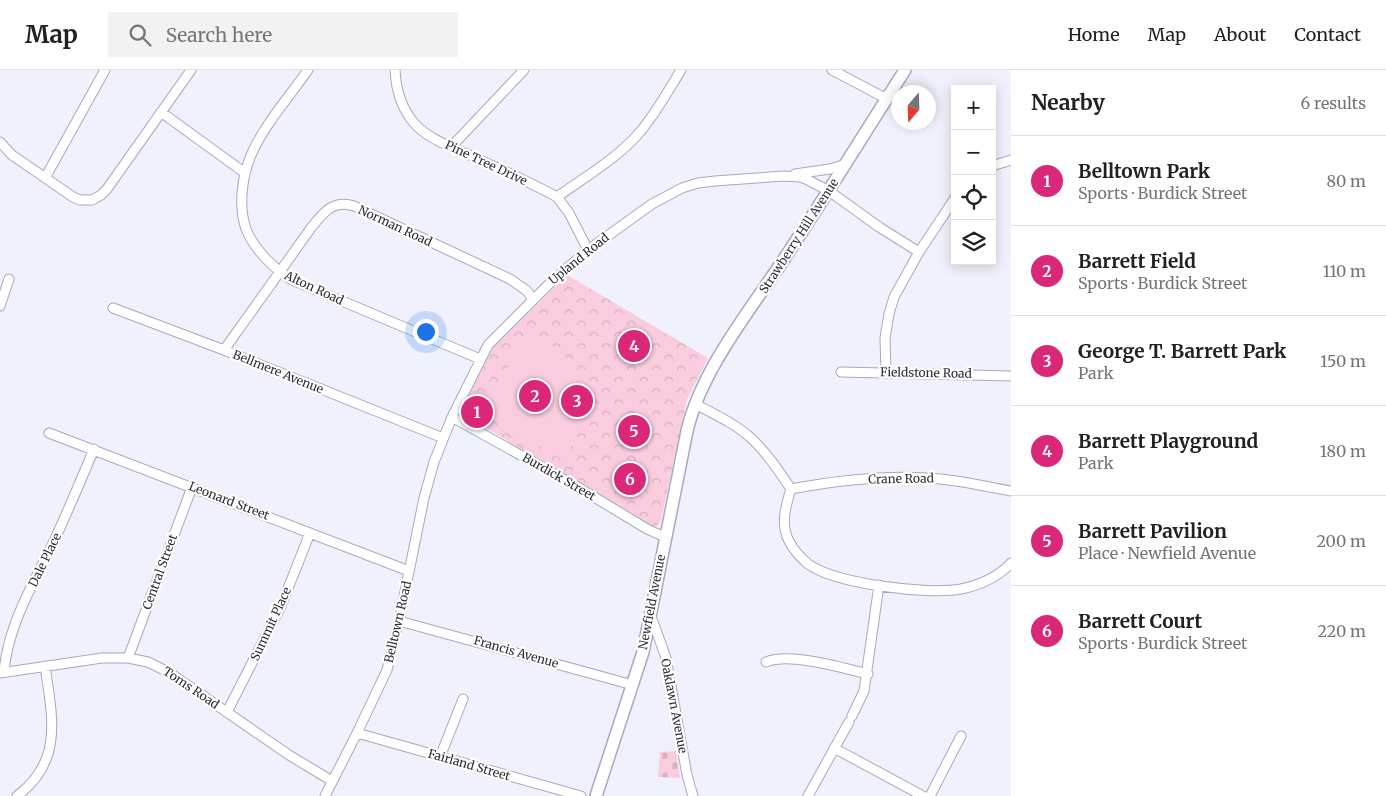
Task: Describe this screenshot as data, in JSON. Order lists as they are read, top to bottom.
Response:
{
  "streets": {
    "main road": ["Strawberry Hill Avenue", "Newfield Avenue"],
    "street": [
      "Pine Tree Drive",
      "Norman Road",
      "Upland Road",
      "Alton Road",
      "Bellmere Avenue",
      "Fieldstone Road",
      "Burdick Street",
      "Crane Road",
      "Leonard Street",
      "Dale Place",
      "Central Street",
      "Belltown Road",
      "Summit Place",
      "Francis Avenue",
      "Toms Road",
      "Oaklawn Avenue",
      "Fairland Street"
    ]
  },
  "crossings": [
    ["Pine Tree Drive", "Upland Road"],
    ["Norman Road", "Upland Road"],
    ["Norman Road", "Alton Road"],
    ["Norman Road", "Bellmere Avenue"],
    ["Strawberry Hill Avenue", "Upland Road"],
    ["Strawberry Hill Avenue", "Newfield Avenue"],
    ["Upland Road", "Alton Road"],
    ["Upland Road", "Bellmere Avenue"],
    ["Upland Road", "Burdick Street"],
    ["Upland Road", "Belltown Road"],
    ["Bellmere Avenue", "Belltown Road"],
    ["Burdick Street", "Newfield Avenue"],
    ["Leonard Street", "Dale Place"],
    ["Leonard Street", "Central Street"],
    ["Leonard Street", "Belltown Road"],
    ["Leonard Street", "Summit Place"],
    ["Dale Place", "Toms Road"],
    ["Central Street", "Toms Road"],
    ["Newfield Avenue", "Francis Avenue"],
    ["Newfield Avenue", "Oaklawn Avenue"],
    ["Belltown Road", "Francis Avenue"],
    ["Belltown Road", "Toms Road"],
    ["Belltown Road", "Fairland Street"],
    ["Summit Place", "Toms Road"]
  ],
  "north": "bottom",
  "page": {
    "header": "Map",
    "search": "Search here",
    "nav": [
      "Home",
      "Map",
      "About",
      "Contact"
    ],
    "heading": ["Nearby", "6 results"],
    "map_buttons": ["+", "−"],
    "list": [
      {
        "mark": "1",
        "name": "Belltown Park",
        "note": "Sports · Burdick Street",
        "value": "80 m"
      },
      {
        "mark": "2",
        "name": "Barrett Field",
        "note": "Sports · Burdick Street",
        "value": "110 m"
      },
      {
        "mark": "3",
        "name": "George T. Barrett Park",
        "note": "Park",
        "value": "150 m"
      },
      {
        "mark": "4",
        "name": "Barrett Playground",
        "note": "Park",
        "value": "180 m"
      },
      {
        "mark": "5",
        "name": "Barrett Pavilion",
        "note": "Place · Newfield Avenue",
        "value": "200 m"
      },
      {
        "mark": "6",
        "name": "Barrett Court",
        "note": "Sports · Burdick Street",
        "value": "220 m"
      }
    ],
    "pins": [
      "4",
      "2",
      "3",
      "1",
      "5",
      "6"
    ]
  }
}
